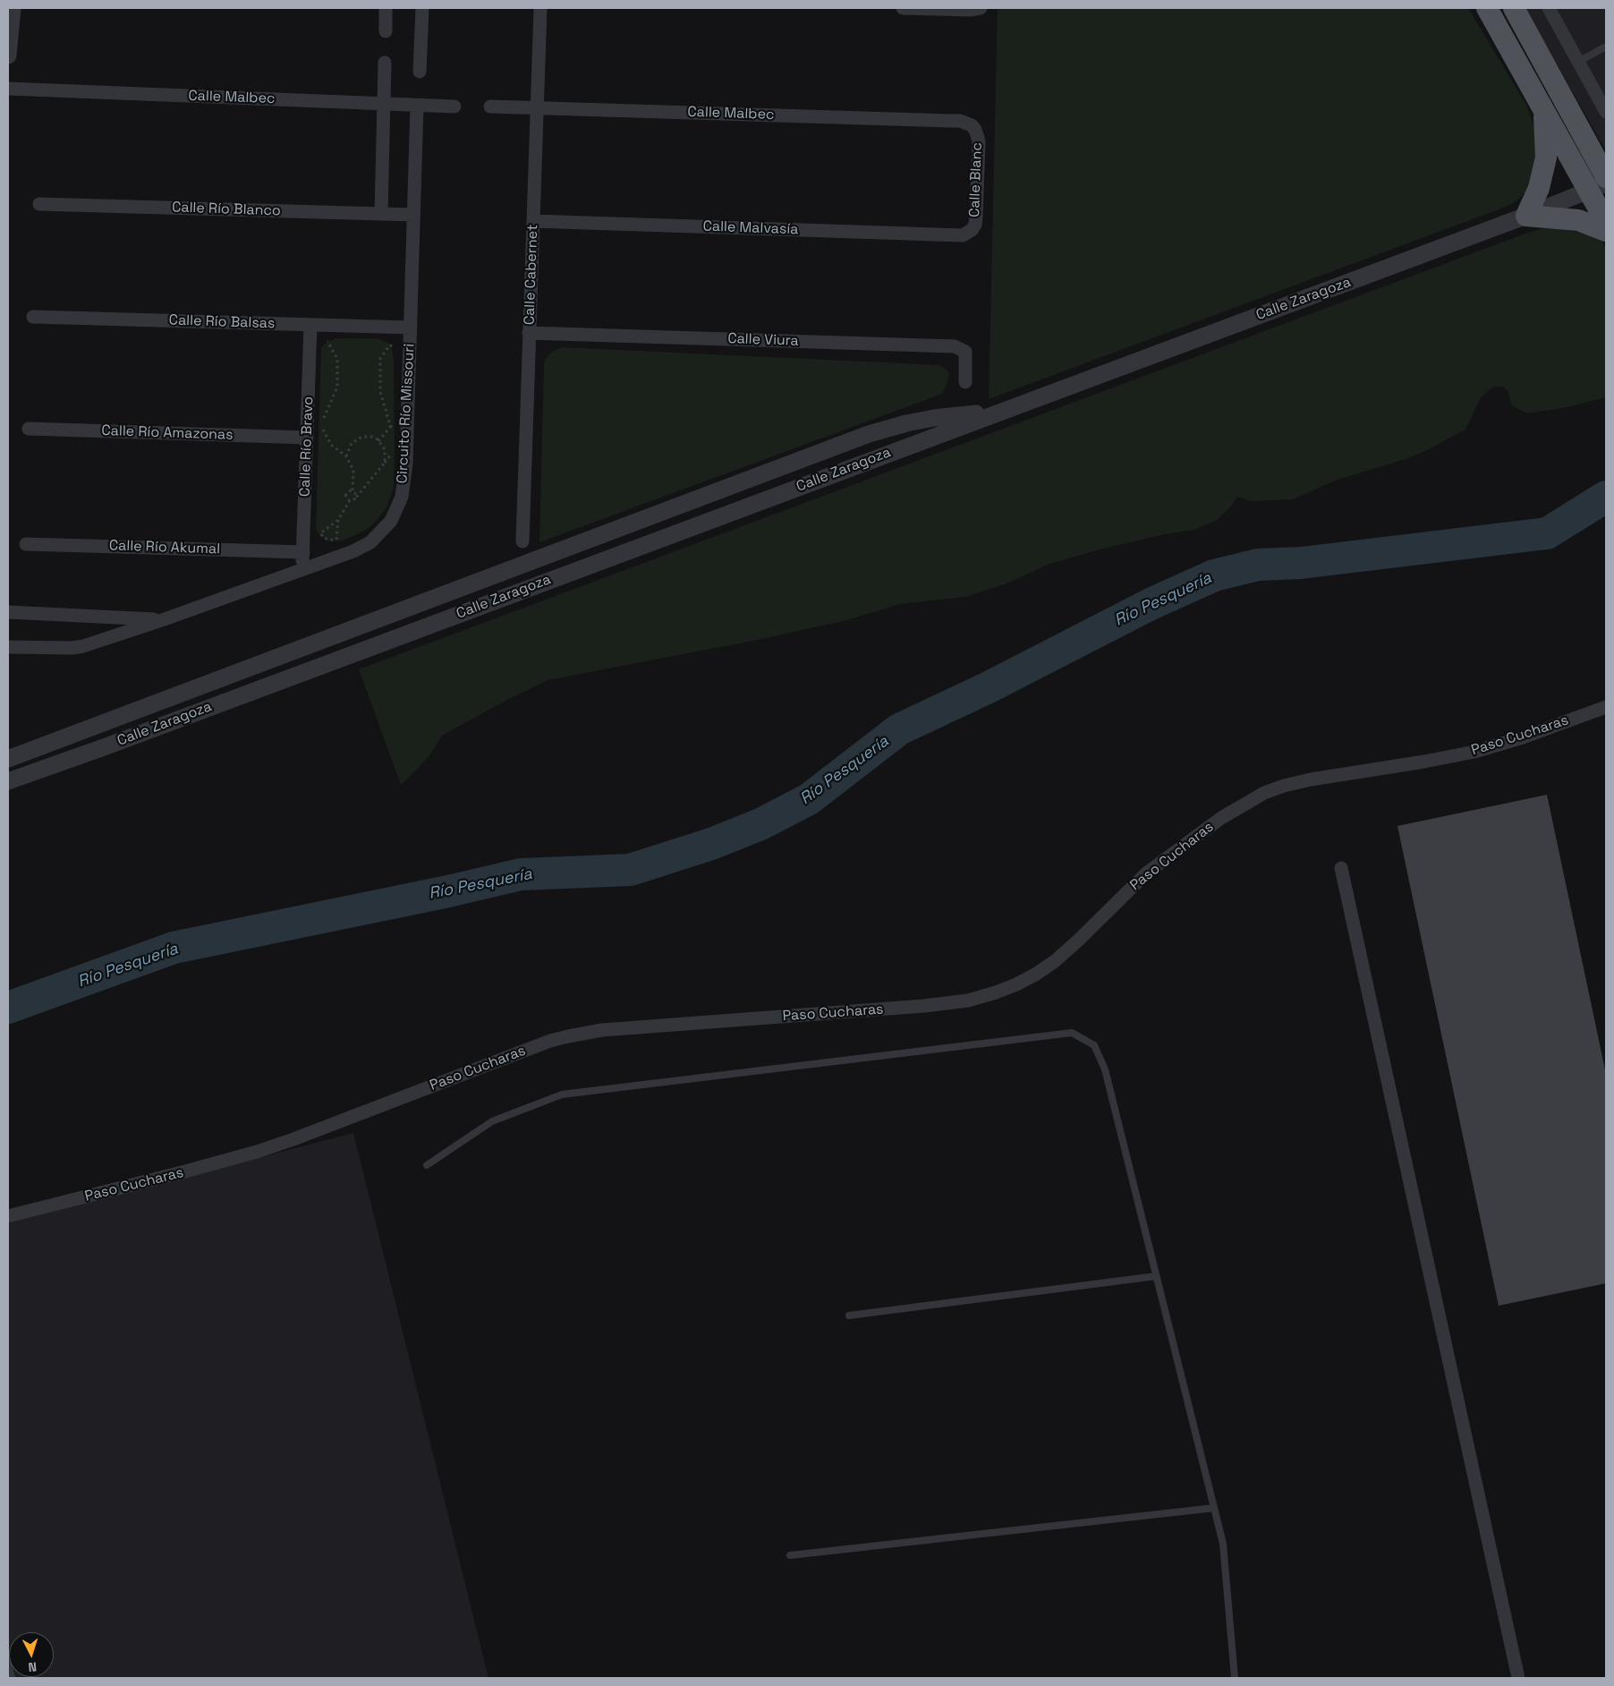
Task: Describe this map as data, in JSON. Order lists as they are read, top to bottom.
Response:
{
  "streets": {
    "street": [
      "Calle Malbec",
      "Calle Blanc",
      "Calle Río Blanco",
      "Calle Malvasía",
      "Calle Cabernet",
      "Calle Zaragoza",
      "Calle Río Balsas",
      "Calle Viura",
      "Circuito Río Missouri",
      "Calle Río Amazonas",
      "Calle Río Bravo",
      "Calle Río Akumal",
      "Paso Cucharas"
    ]
  },
  "crossings": [
    ["Calle Malbec", "Calle Blanc"],
    ["Calle Malbec", "Calle Cabernet"],
    ["Calle Malbec", "Circuito Río Missouri"],
    ["Calle Blanc", "Calle Malvasía"],
    ["Calle Río Blanco", "Circuito Río Missouri"],
    ["Calle Malvasía", "Calle Cabernet"],
    ["Calle Cabernet", "Calle Viura"],
    ["Calle Río Balsas", "Circuito Río Missouri"],
    ["Calle Río Balsas", "Calle Río Bravo"],
    ["Circuito Río Missouri", "Calle Río Bravo"],
    ["Calle Río Amazonas", "Calle Río Bravo"],
    ["Calle Río Bravo", "Calle Río Akumal"]
  ],
  "water": ["Río Pesquería"],
  "north": "bottom"
}
